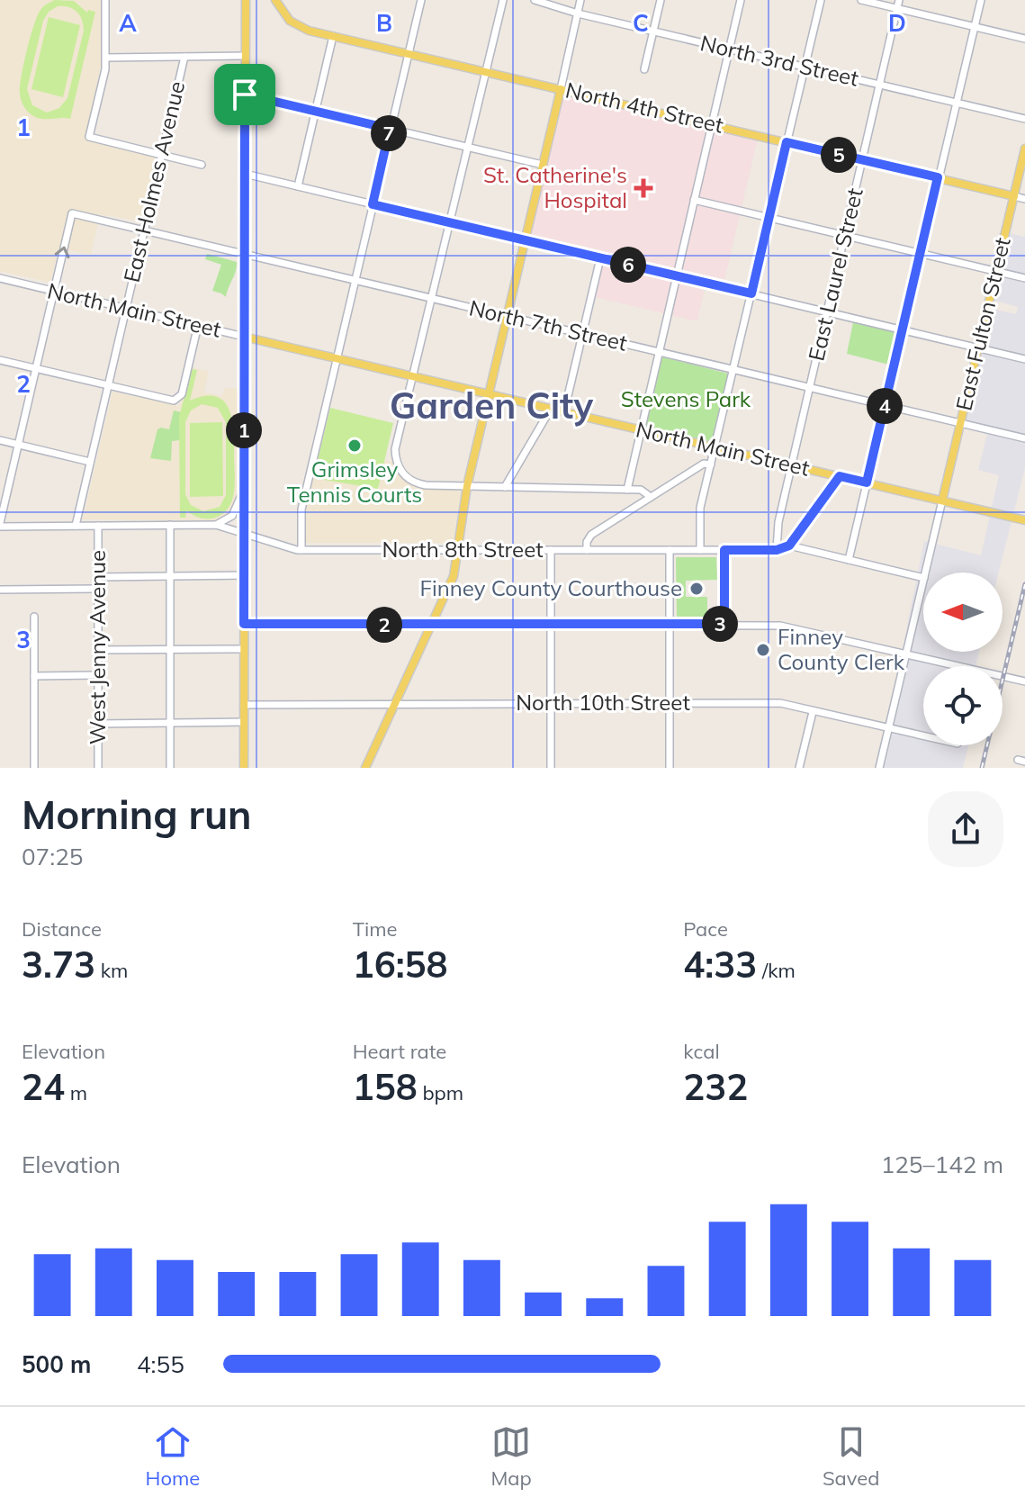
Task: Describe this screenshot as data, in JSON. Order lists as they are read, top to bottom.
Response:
{
  "streets": {
    "main road": ["North 4th Street", "North Main Street", "East Fulton Street"],
    "street": [
      "North 3rd Street",
      "East Holmes Avenue",
      "East Laurel Street",
      "North 7th Street",
      "North 8th Street",
      "West Jenny Avenue",
      "North 10th Street"
    ]
  },
  "crossings": [
    ["North 3rd Street", "East Laurel Street"],
    ["North 4th Street", "East Laurel Street"],
    ["North 4th Street", "East Fulton Street"],
    ["East Holmes Avenue", "North Main Street"],
    ["East Holmes Avenue", "North 7th Street"],
    ["East Holmes Avenue", "North 8th Street"],
    ["East Laurel Street", "North Main Street"],
    ["East Laurel Street", "North 7th Street"],
    ["East Laurel Street", "North 8th Street"],
    ["North Main Street", "East Fulton Street"],
    ["North Main Street", "North 7th Street"],
    ["East Fulton Street", "North 7th Street"],
    ["North 8th Street", "West Jenny Avenue"]
  ],
  "districts": ["Garden City"],
  "parks": ["Stevens Park"],
  "places": {
    "health": ["St. Catherine's Hospital"],
    "other": ["Grimsley Tennis Courts", "Finney County Courthouse", "Finney County Clerk"]
  },
  "north": "left",
  "page": {
    "pins": [
      "7",
      "5",
      "6",
      "4",
      "1",
      "3",
      "2"
    ],
    "heading": ["Morning run", "07:25"],
    "stats": [
      ["Distance", "3.73 km"],
      ["Time", "16:58"],
      ["Pace", "4:33 /km"],
      ["Elevation", "24 m"],
      ["Heart rate", "158 bpm"],
      ["kcal", "232"]
    ],
    "chart": ["Elevation", "125–142 m"],
    "list": [
      {
        "name": "500 m",
        "note": "4:55"
      }
    ],
    "tabs": ["Home", "Map", "Saved"]
  },
  "grid": {
    "columns": [
      "A",
      "B",
      "C",
      "D"
    ],
    "rows": ["1", "2", "3"]
  }
}
